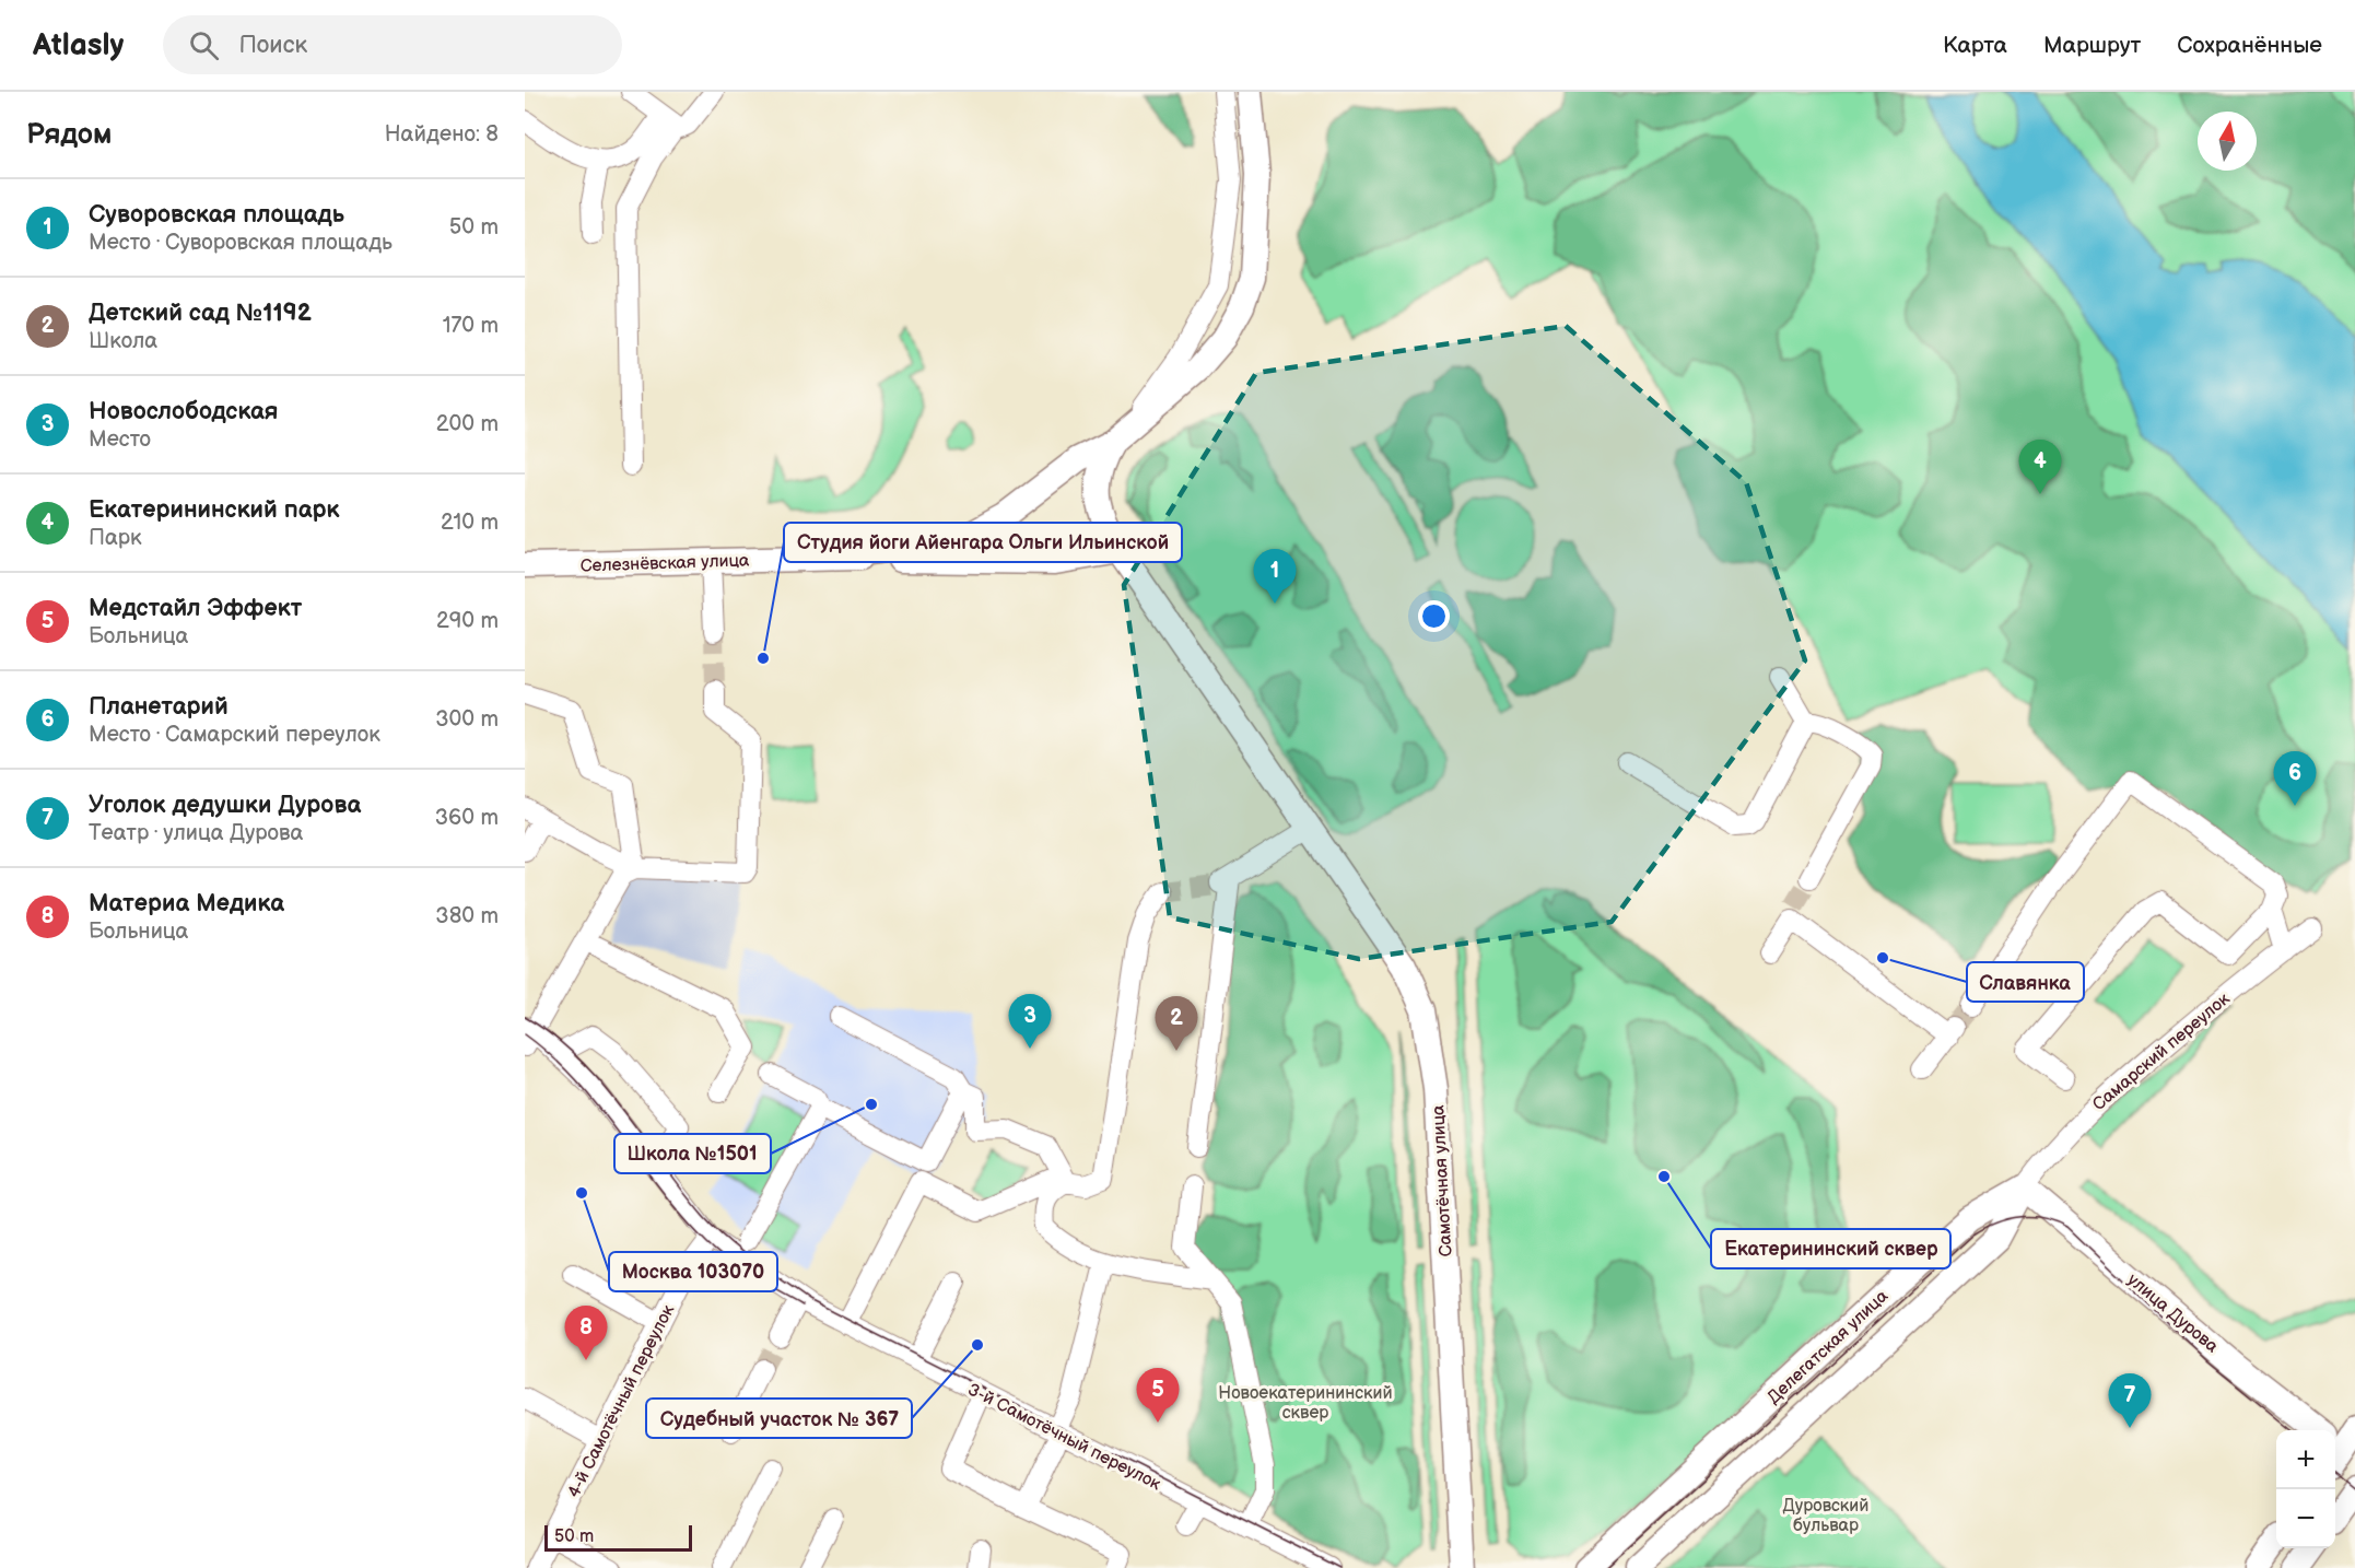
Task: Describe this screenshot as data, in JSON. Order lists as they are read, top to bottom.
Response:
{
  "streets": {
    "main road": [
      "Селезнёвская улица",
      "Самотёчная улица",
      "улица Дурова",
      "Делегатская улица"
    ],
    "street": ["Самарский переулок", "4-й Самотёчный переулок", "3-й Самотёчный переулок"]
  },
  "crossings": [
    ["Селезнёвская улица", "Самотёчная улица"],
    ["Самарский переулок", "улица Дурова"],
    ["Самарский переулок", "Делегатская улица"],
    ["улица Дурова", "Делегатская улица"],
    ["4-й Самотёчный переулок", "3-й Самотёчный переулок"]
  ],
  "parks": ["Новоекатерининский сквер", "Дуровский бульвар"],
  "places": [
    "Студия йоги Айенгара Ольги Ильинской",
    "Славянка",
    "Школа №1501",
    "Екатерининский сквер",
    "Москва 103070",
    "Судебный участок № 367"
  ],
  "scale_bar": "50 m",
  "north": "top",
  "page": {
    "header": "Atlasly",
    "search": "Поиск",
    "nav": ["Карта", "Маршрут", "Сохранённые"],
    "heading": ["Рядом", "Найдено: 8"],
    "list": [
      {
        "mark": "1",
        "name": "Суворовская площадь",
        "note": "Место · Суворовская площадь",
        "value": "50 m"
      },
      {
        "mark": "2",
        "name": "Детский сад №1192",
        "note": "Школа",
        "value": "170 m"
      },
      {
        "mark": "3",
        "name": "Новослободская",
        "note": "Место",
        "value": "200 m"
      },
      {
        "mark": "4",
        "name": "Екатерининский парк",
        "note": "Парк",
        "value": "210 m"
      },
      {
        "mark": "5",
        "name": "Медстайл Эффект",
        "note": "Больница",
        "value": "290 m"
      },
      {
        "mark": "6",
        "name": "Планетарий",
        "note": "Место · Самарский переулок",
        "value": "300 m"
      },
      {
        "mark": "7",
        "name": "Уголок дедушки Дурова",
        "note": "Театр · улица Дурова",
        "value": "360 m"
      },
      {
        "mark": "8",
        "name": "Материа Медика",
        "note": "Больница",
        "value": "380 m"
      }
    ],
    "pins": [
      "4",
      "1",
      "6",
      "3",
      "2",
      "8",
      "5",
      "7"
    ],
    "map_buttons": ["+", "−"],
    "scale": "50 m"
  }
}
